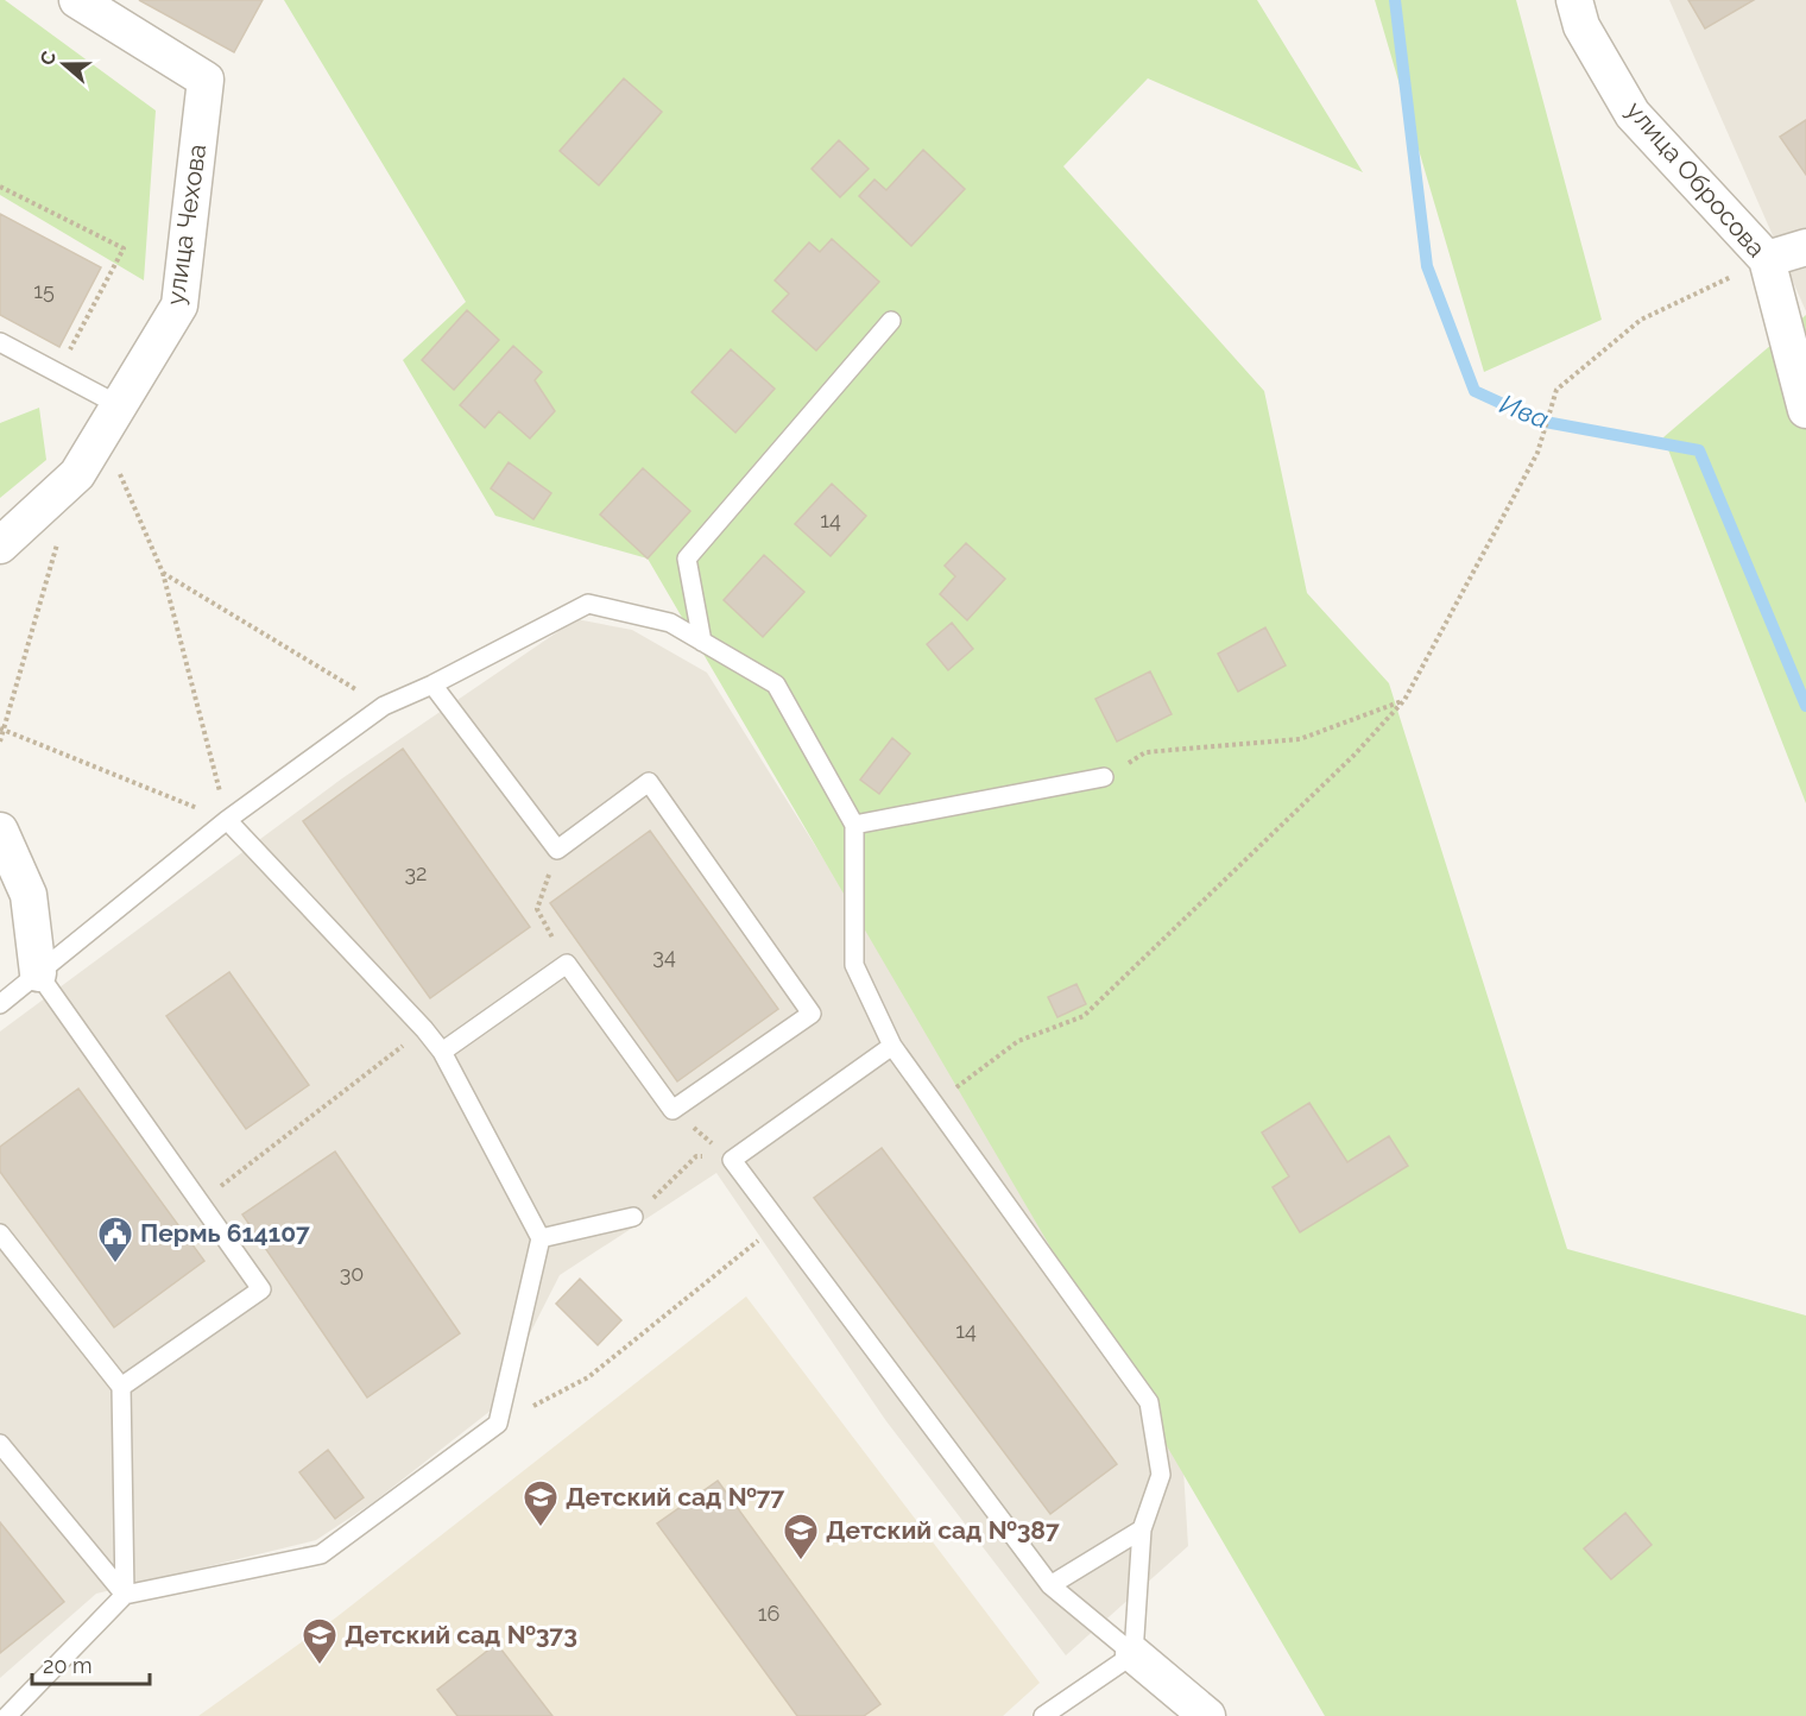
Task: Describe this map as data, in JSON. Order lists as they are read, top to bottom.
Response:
{
  "streets": {
    "street": ["улица Обросова", "улица Чехова"]
  },
  "water": ["Ива"],
  "places": {
    "public building": ["Пермь 614107"],
    "school or university": ["Детский сад №77", "Детский сад №387", "Детский сад №373"]
  },
  "house_numbers": [
    "15",
    "14",
    "32",
    "34",
    "30",
    "14",
    "16"
  ],
  "scale_bar": "20 m",
  "north": "left"
}
